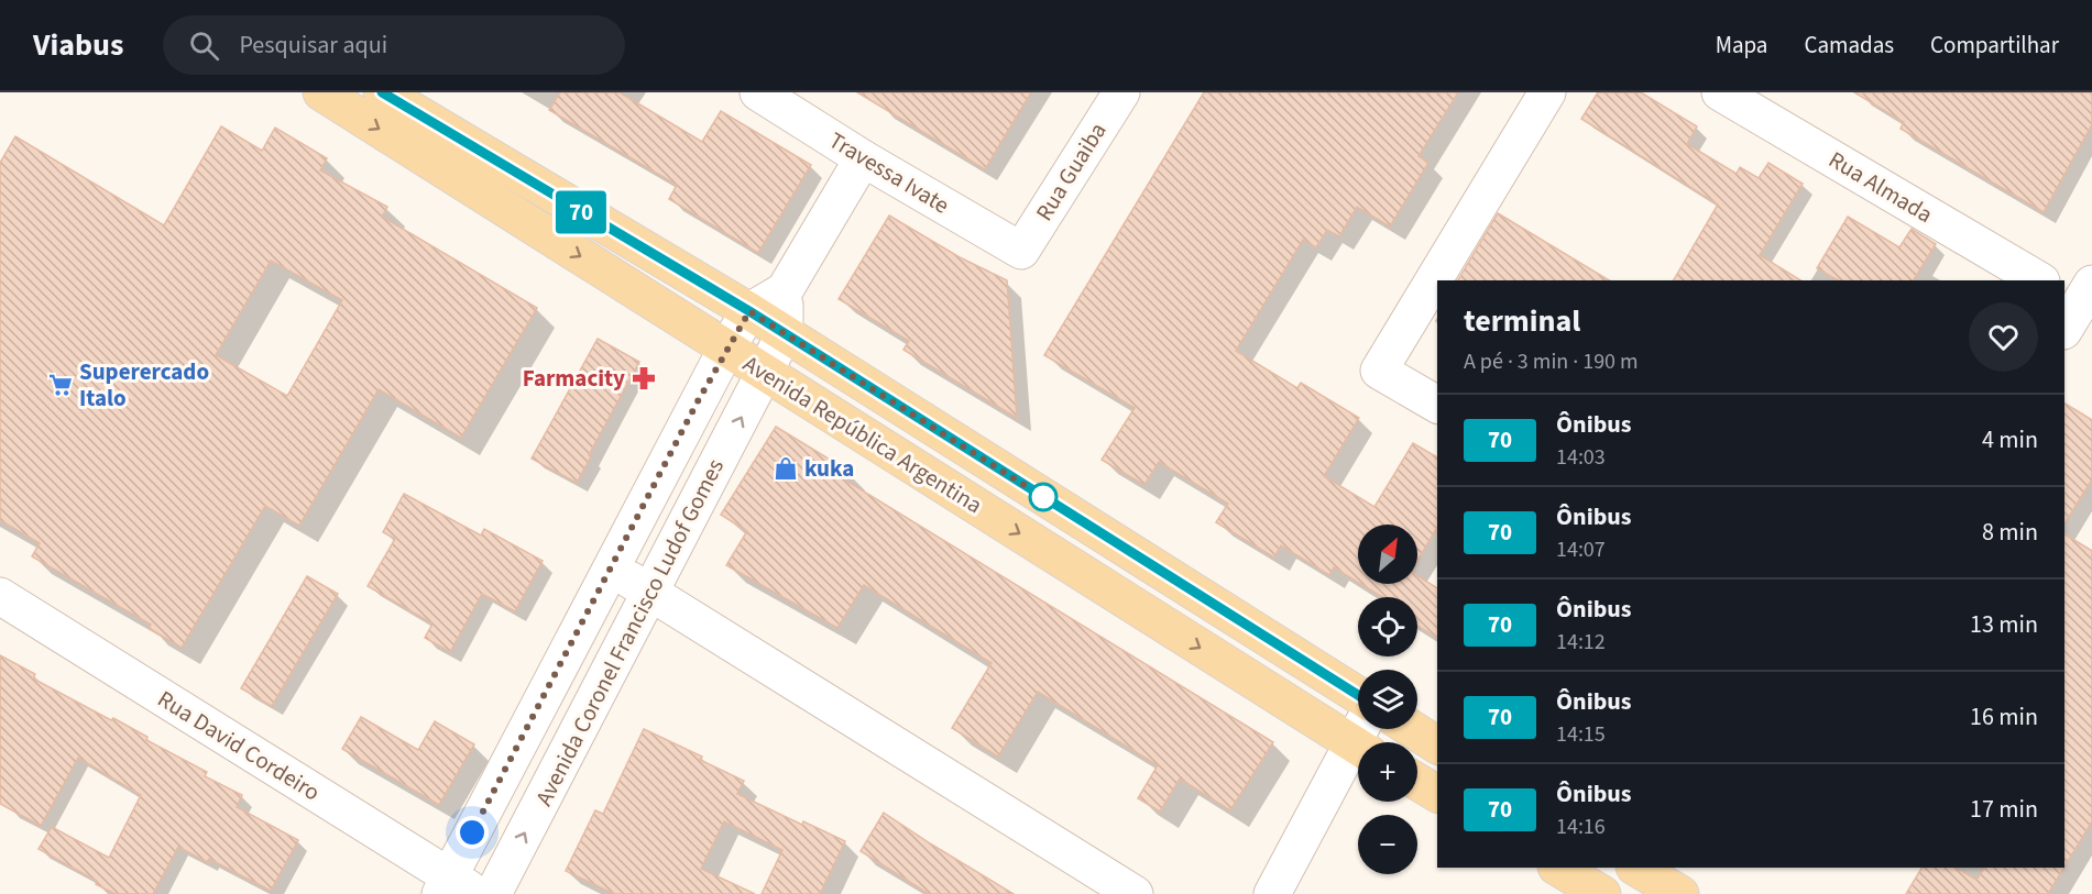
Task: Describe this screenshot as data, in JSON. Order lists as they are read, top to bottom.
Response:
{
  "streets": {
    "main road": ["Avenida República Argentina"],
    "street": [
      "Rua Guaiba",
      "Travessa Ivate",
      "Rua Almada",
      "Avenida Coronel Francisco Ludof Gomes",
      "Rua David Cordeiro"
    ]
  },
  "crossings": [
    ["Rua Guaiba", "Travessa Ivate"],
    ["Avenida República Argentina", "Avenida Coronel Francisco Ludof Gomes"],
    ["Avenida Coronel Francisco Ludof Gomes", "Rua David Cordeiro"]
  ],
  "places": {
    "pharmacy": ["Farmacity"],
    "supermarket": ["Superercado Italo"],
    "shop": ["kuka"]
  },
  "lines": ["bus line 70"],
  "north": "top right",
  "page": {
    "header": "Viabus",
    "search": "Pesquisar aqui",
    "nav": ["Mapa", "Camadas", "Compartilhar"],
    "on_map": "70",
    "heading": ["terminal", "A pé · 3 min · 190 m"],
    "list": [
      {
        "mark": "70",
        "name": "Ônibus",
        "note": "14:03",
        "value": "4 min"
      },
      {
        "mark": "70",
        "name": "Ônibus",
        "note": "14:07",
        "value": "8 min"
      },
      {
        "mark": "70",
        "name": "Ônibus",
        "note": "14:12",
        "value": "13 min"
      },
      {
        "mark": "70",
        "name": "Ônibus",
        "note": "14:15",
        "value": "16 min"
      },
      {
        "mark": "70",
        "name": "Ônibus",
        "note": "14:16",
        "value": "17 min"
      }
    ],
    "map_buttons": ["+", "−"]
  }
}
